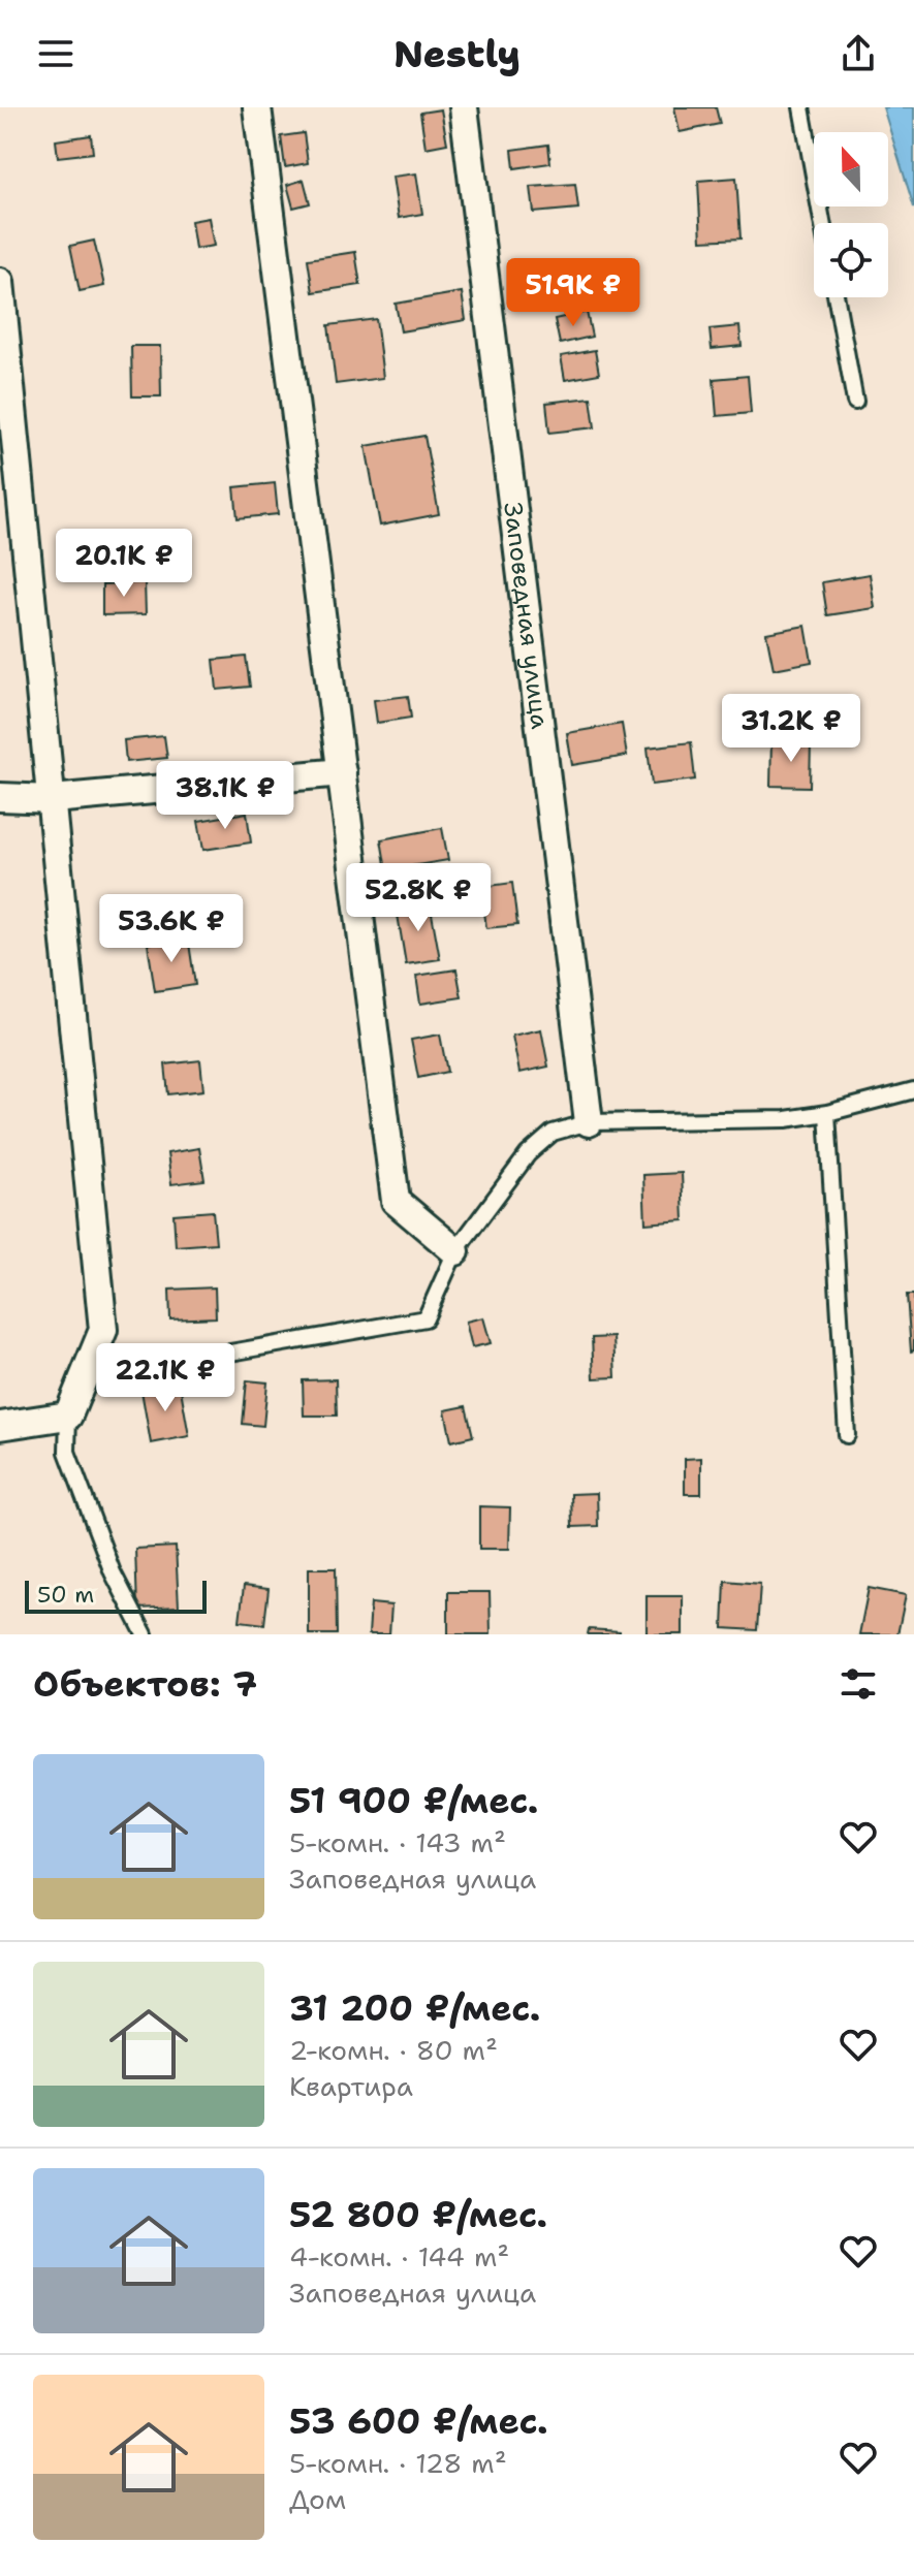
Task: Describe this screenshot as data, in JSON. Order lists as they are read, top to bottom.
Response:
{
  "streets": {
    "street": ["Заповедная улица"]
  },
  "scale_bar": "50 m",
  "north": "top",
  "page": {
    "header": "Nestly",
    "price": [
      "51.9K ₽",
      "20.1K ₽",
      "31.2K ₽",
      "38.1K ₽",
      "52.8K ₽",
      "53.6K ₽",
      "22.1K ₽"
    ],
    "scale": "50 m",
    "heading": "Объектов: 7",
    "list": [
      {
        "name": "51 900 ₽/мес.",
        "note": "5-комн. · 143 m² · Заповедная улица"
      },
      {
        "name": "31 200 ₽/мес.",
        "note": "2-комн. · 80 m² · Квартира"
      },
      {
        "name": "52 800 ₽/мес.",
        "note": "4-комн. · 144 m² · Заповедная улица"
      },
      {
        "name": "53 600 ₽/мес.",
        "note": "5-комн. · 128 m² · Дом"
      }
    ]
  }
}
